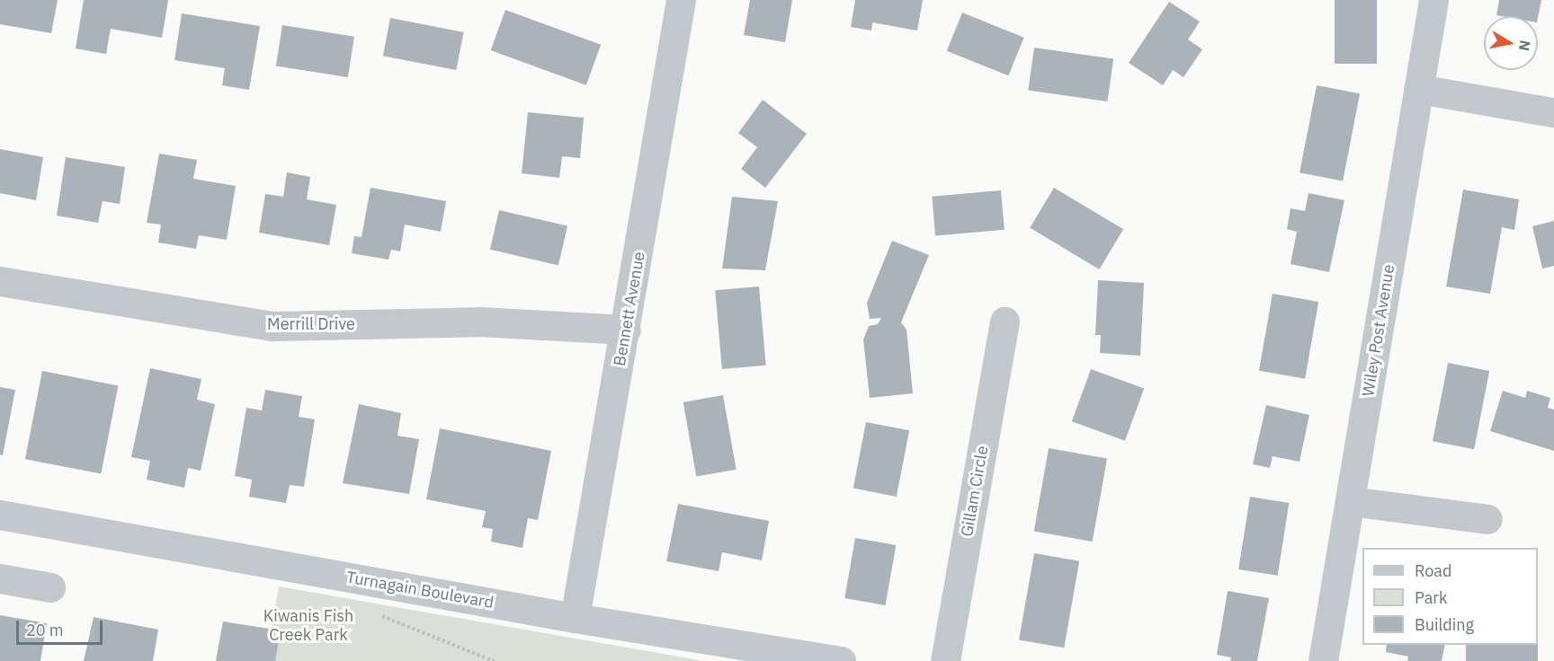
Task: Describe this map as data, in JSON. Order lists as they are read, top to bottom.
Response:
{
  "streets": {
    "street": [
      "Bennett Avenue",
      "Merrill Drive",
      "Wiley Post Avenue",
      "Gillam Circle",
      "Turnagain Boulevard"
    ]
  },
  "crossings": [
    ["Bennett Avenue", "Merrill Drive"],
    ["Bennett Avenue", "Turnagain Boulevard"]
  ],
  "parks": ["Kiwanis Fish Creek Park"],
  "legend": ["Road", "Park", "Building"],
  "scale_bar": "20 m",
  "north": "right"
}
